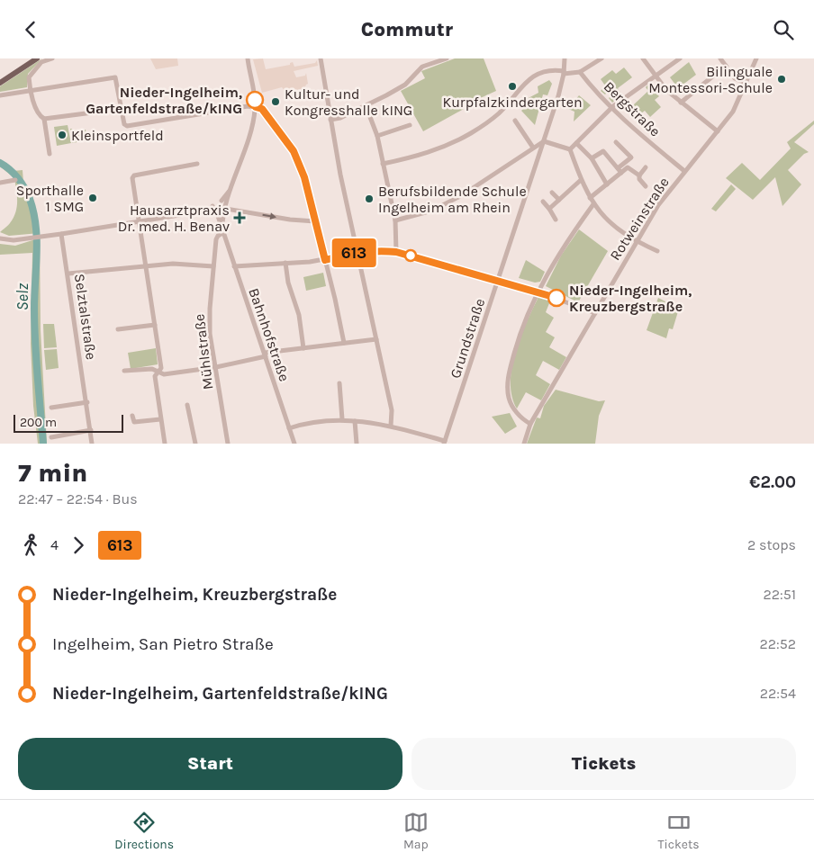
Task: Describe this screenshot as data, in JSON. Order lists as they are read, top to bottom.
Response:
{
  "streets": {
    "street": [
      "Bergstraße",
      "Rotweinstraße",
      "Selztalstraße",
      "Bahnhofstraße",
      "Grundstraße",
      "Mühlstraße"
    ]
  },
  "crossings": [
    ["Bergstraße", "Rotweinstraße"],
    ["Bahnhofstraße", "Mühlstraße"]
  ],
  "water": ["Selz"],
  "places": {
    "other": [
      "Bilinguale Montessori-Schule",
      "Kurpfalzkindergarten",
      "Nieder-Ingelheim, Gartenfeldstraße/kING",
      "Kultur- und Kongresshalle kING",
      "Kleinsportfeld",
      "Sporthalle 1 SMG",
      "Berufsbildende Schule Ingelheim am Rhein",
      "Nieder-Ingelheim, Kreuzbergstraße"
    ],
    "health": ["Hausarztpraxis Dr. med. H. Benav"]
  },
  "lines": ["bus line 613"],
  "scale_bar": "200 m",
  "page": {
    "header": "Commutr",
    "on_map": "613",
    "scale": "200 m",
    "heading": ["7 min", "22:47 – 22:54 · Bus", "€2.00"],
    "legs": ["4", "613", "2 stops"],
    "list": [
      {
        "name": "Nieder-Ingelheim, Kreuzbergstraße",
        "value": "22:51"
      },
      {
        "name": "Ingelheim, San Pietro Straße",
        "value": "22:52"
      },
      {
        "name": "Nieder-Ingelheim, Gartenfeldstraße/kING",
        "value": "22:54"
      }
    ],
    "buttons": ["Start", "Tickets"],
    "tabs": ["Directions", "Map", "Tickets"]
  }
}
